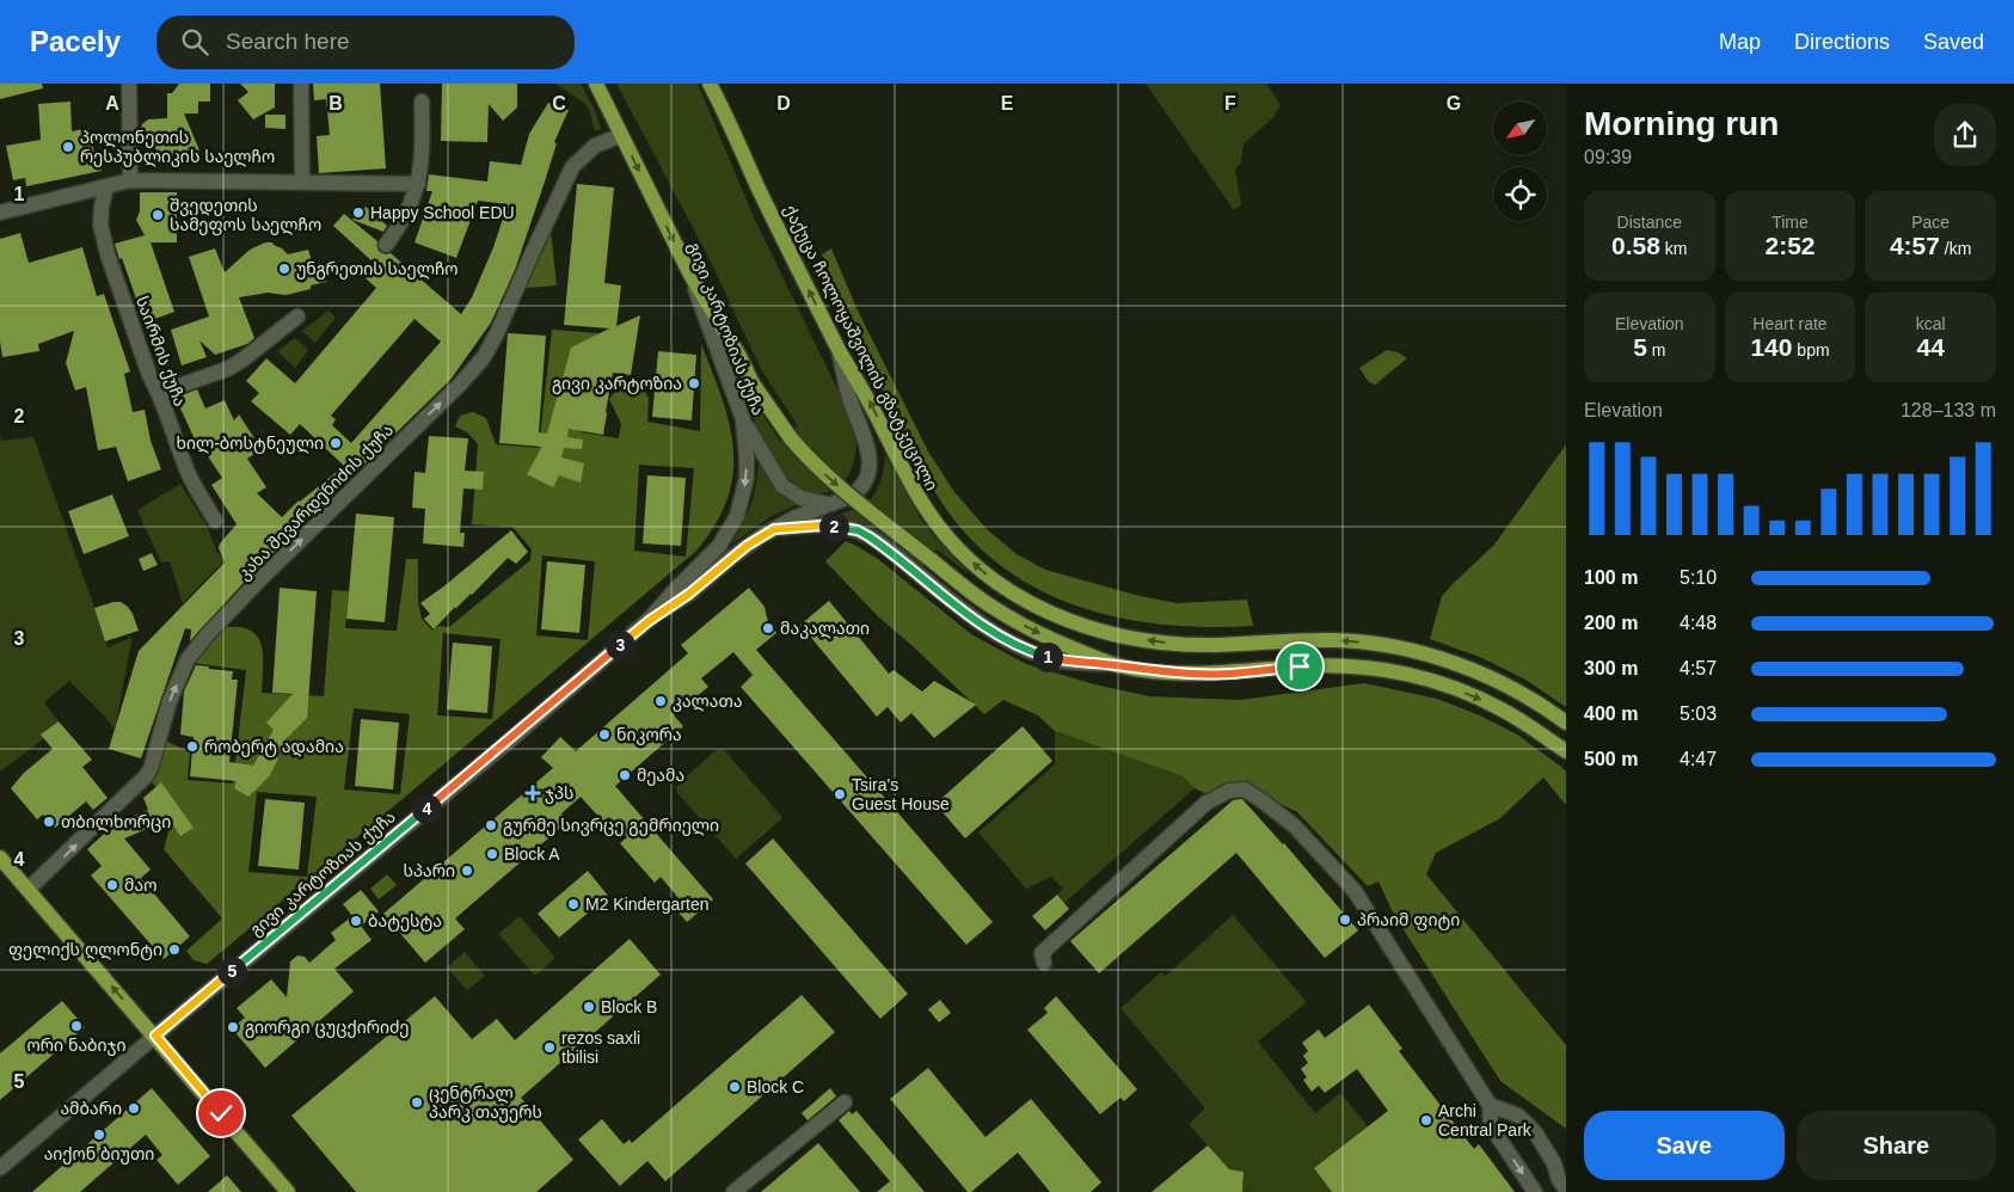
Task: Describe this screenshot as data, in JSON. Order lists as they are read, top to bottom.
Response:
{
  "streets": {
    "main road": ["გივი კარტოზიას ქუჩა", "ქაქუცა ჩოლოყაშვილის გზატკეცილი"],
    "street": ["საირმის ქუჩა", "კახა შევარდენიძის ქუჩა"]
  },
  "crossings": [
    ["გივი კარტოზიას ქუჩა", "ქაქუცა ჩოლოყაშვილის გზატკეცილი"],
    ["გივი კარტოზიას ქუჩა", "კახა შევარდენიძის ქუჩა"]
  ],
  "one_way": ["კახა შევარდენიძის ქუჩა"],
  "places": {
    "other": [
      "პოლონეთის რესპუბლიკის საელჩო",
      "Happy School EDU",
      "შვედეთის სამეფოს საელჩო",
      "უნგრეთის საელჩო",
      "გივი კარტოზია",
      "ხილ-ბოსტნეული",
      "მაკალათი",
      "კალათა",
      "ნიკორა",
      "რობერტ ადამია",
      "მეამა",
      "Tsira's Guest House",
      "თბილხორცი",
      "გურმე სივრცე გემრიელი",
      "Block A",
      "სპარი",
      "მაო",
      "M2 Kindergarten",
      "პრაიმ ფიტი",
      "ბატესტა",
      "ფელიქს ღლონტი",
      "Block B",
      "ორი ნაბიჯი",
      "გიორგი ცუცქირიძე",
      "rezos saxli tbilisi",
      "Block C",
      "ცენტრალ პარკ თაუერს",
      "ამბარი",
      "Archi Central Park",
      "აიქონ ბიუთი"
    ],
    "health": ["ჯპს"]
  },
  "north": "bottom left",
  "page": {
    "header": "Pacely",
    "search": "Search here",
    "nav": ["Map", "Directions", "Saved"],
    "heading": ["Morning run", "09:39"],
    "stats": [
      ["Distance", "0.58 km"],
      ["Time", "2:52"],
      ["Pace", "4:57 /km"],
      ["Elevation", "5 m"],
      ["Heart rate", "140 bpm"],
      ["kcal", "44"]
    ],
    "chart": ["Elevation", "128–133 m"],
    "pins": [
      "2",
      "3",
      "1",
      "4",
      "5"
    ],
    "list": [
      {
        "name": "100 m",
        "note": "5:10"
      },
      {
        "name": "200 m",
        "note": "4:48"
      },
      {
        "name": "300 m",
        "note": "4:57"
      },
      {
        "name": "400 m",
        "note": "5:03"
      },
      {
        "name": "500 m",
        "note": "4:47"
      }
    ],
    "buttons": ["Save", "Share"]
  },
  "grid": {
    "columns": [
      "A",
      "B",
      "C",
      "D",
      "E",
      "F",
      "G"
    ],
    "rows": [
      "1",
      "2",
      "3",
      "4",
      "5"
    ]
  }
}
